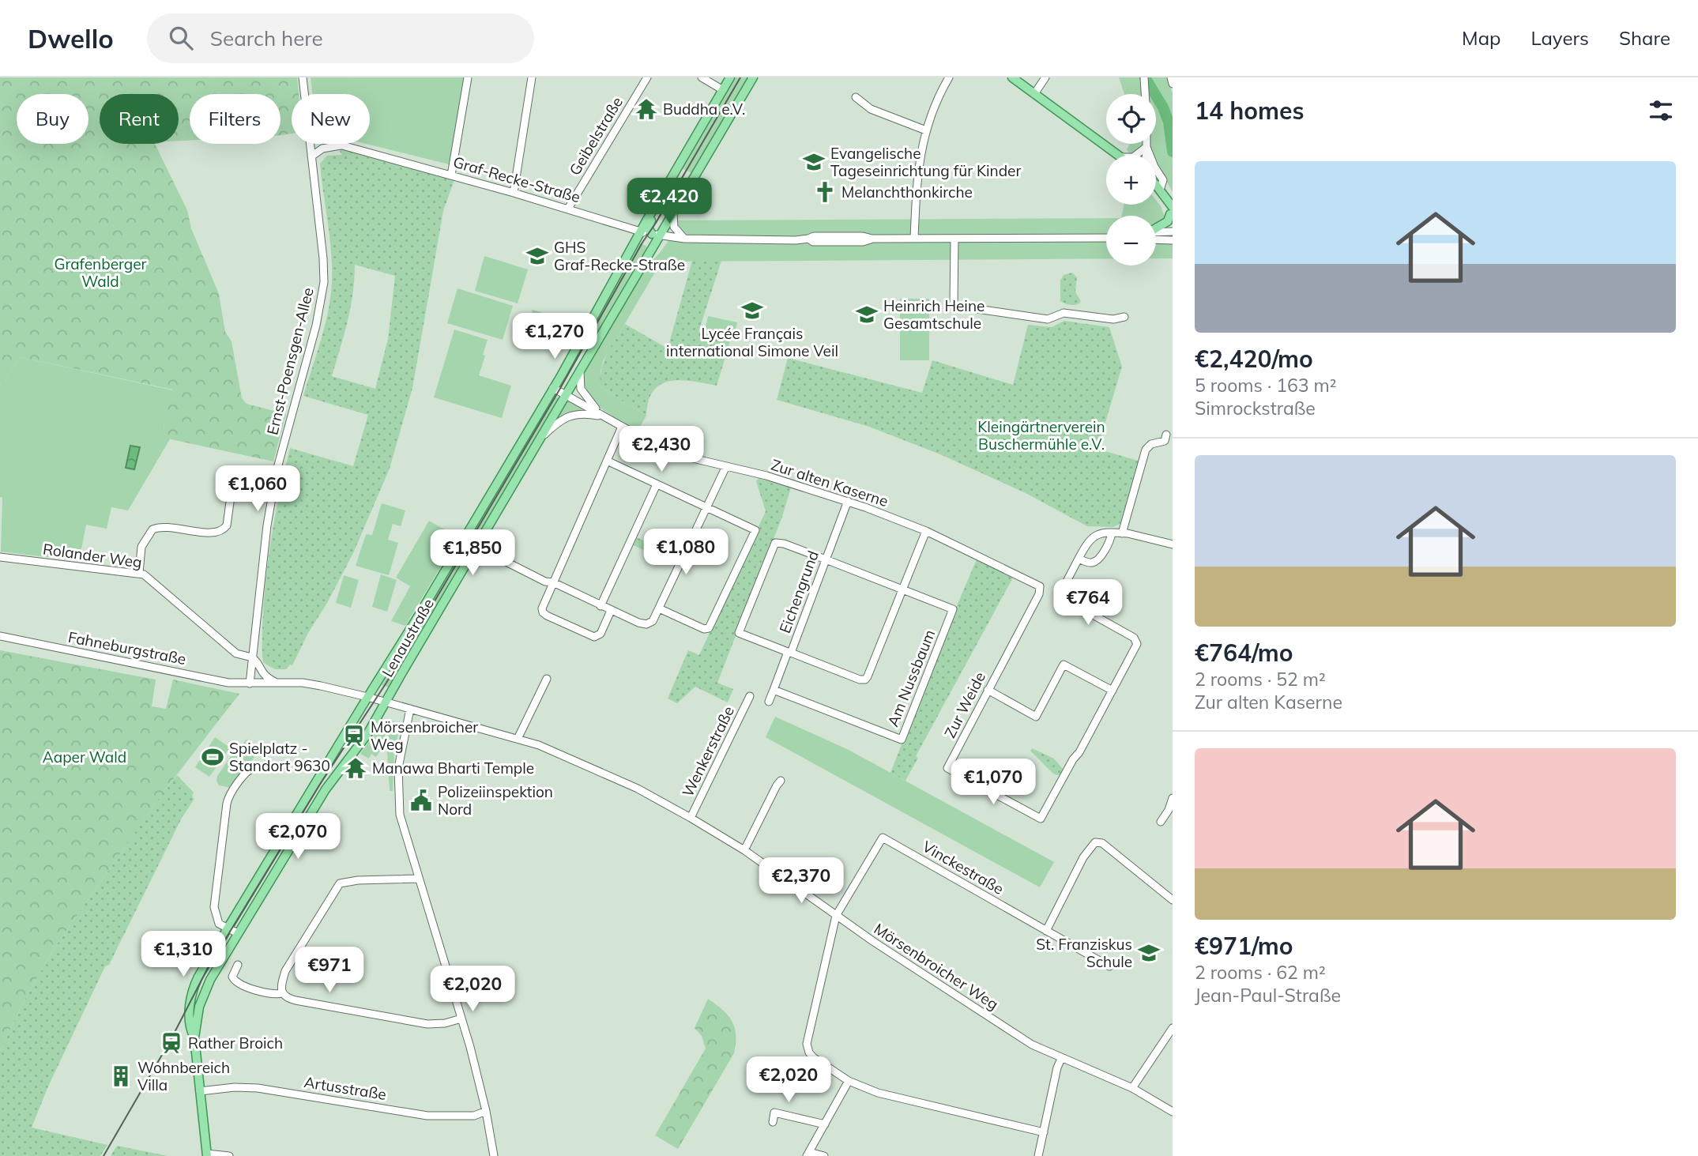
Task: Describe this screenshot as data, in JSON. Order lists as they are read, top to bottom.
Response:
{
  "streets": {
    "main road": ["Lenaustraße"],
    "street": [
      "Geibelstraße",
      "Graf-Recke-Straße",
      "Ernst-Poensgen-Allee",
      "Zur alten Kaserne",
      "Rolander Weg",
      "Eichengrund",
      "Fahneburgstraße",
      "Am Nussbaum",
      "Zur Weide",
      "Wenkerstraße",
      "Vinckestraße",
      "Mörsenbroicher Weg",
      "Artusstraße"
    ]
  },
  "crossings": [
    ["Geibelstraße", "Graf-Recke-Straße"],
    ["Graf-Recke-Straße", "Lenaustraße"],
    ["Ernst-Poensgen-Allee", "Rolander Weg"],
    ["Ernst-Poensgen-Allee", "Fahneburgstraße"],
    ["Ernst-Poensgen-Allee", "Mörsenbroicher Weg"],
    ["Zur alten Kaserne", "Eichengrund"],
    ["Zur alten Kaserne", "Lenaustraße"],
    ["Zur alten Kaserne", "Zur Weide"],
    ["Eichengrund", "Am Nussbaum"],
    ["Lenaustraße", "Mörsenbroicher Weg"],
    ["Fahneburgstraße", "Mörsenbroicher Weg"],
    ["Wenkerstraße", "Mörsenbroicher Weg"],
    ["Vinckestraße", "Mörsenbroicher Weg"]
  ],
  "parks": ["Grafenberger Wald", "Kleingärtnerverein Buschermühle e.V.", "Aaper Wald"],
  "places": {
    "temple": ["Buddha e.V.", "Manawa Bharti Temple"],
    "school or university": [
      "Evangelische Tageseinrichtung für Kinder",
      "GHS Graf-Recke-Straße",
      "Lycée Français international Simone Veil",
      "Heinrich Heine Gesamtschule",
      "St. Franziskus Schule"
    ],
    "church": ["Melanchthonkirche"],
    "station": ["Mörsenbroicher Weg", "Rather Broich"],
    "sports": ["Spielplatz - Standort 9630"],
    "public building": ["Polizeiinspektion Nord"],
    "building": ["Wohnbereich Villa"]
  },
  "page": {
    "header": "Dwello",
    "search": "Search here",
    "nav": ["Map", "Layers", "Share"],
    "heading": "14 homes",
    "map_buttons": ["+", "−"],
    "chip": [
      "Buy",
      "Rent",
      "Filters",
      "New"
    ],
    "list": [
      {
        "name": "€2,420/mo",
        "note": "5 rooms · 163 m² · Simrockstraße"
      },
      {
        "name": "€764/mo",
        "note": "2 rooms · 52 m² · Zur alten Kaserne"
      },
      {
        "name": "€971/mo",
        "note": "2 rooms · 62 m² · Jean-Paul-Straße"
      }
    ],
    "price": [
      "€2,420",
      "€1,270",
      "€2,430",
      "€1,060",
      "€1,080",
      "€1,850",
      "€764",
      "€1,070",
      "€2,070",
      "€2,370",
      "€1,310",
      "€971",
      "€2,020",
      "€2,020"
    ]
  }
}
